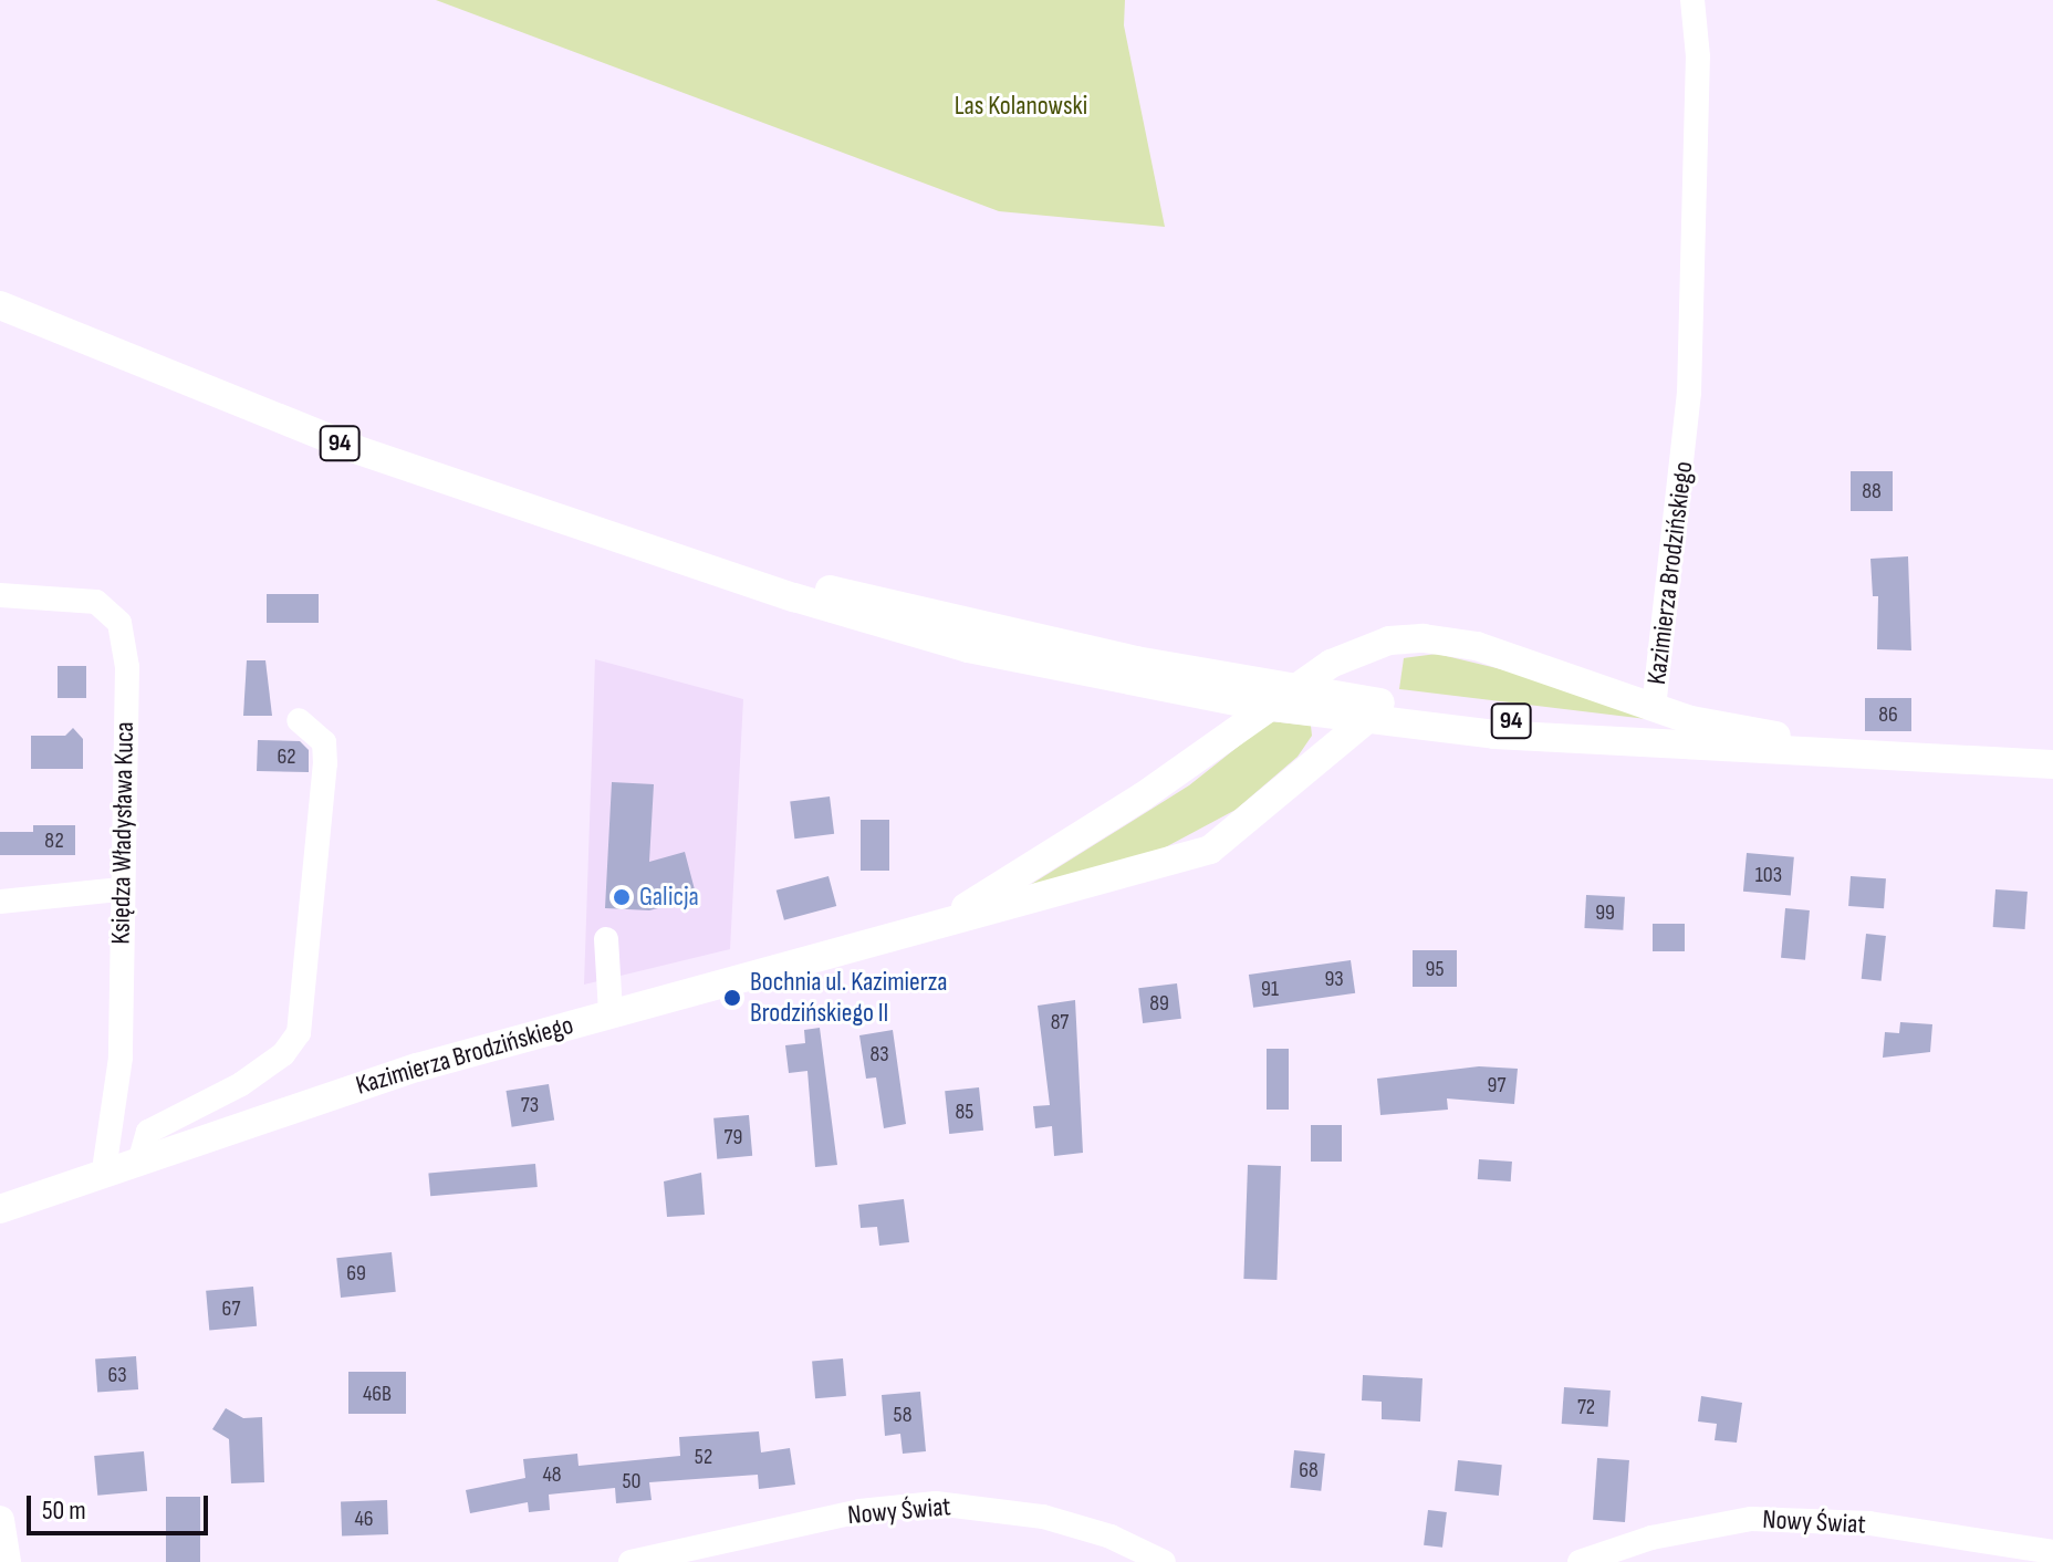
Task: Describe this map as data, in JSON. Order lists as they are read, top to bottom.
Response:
{
  "streets": {
    "main road": ["94", "Kazimierza Brodzińskiego"],
    "street": ["Księdza Władysława Kuca", "Nowy Świat"]
  },
  "crossings": [
    ["94", "Kazimierza Brodzińskiego"],
    ["Kazimierza Brodzińskiego", "Księdza Władysława Kuca"]
  ],
  "parks": ["Las Kolanowski"],
  "places": ["Galicja", "Bochnia ul. Kazimierza Brodzińskiego II"],
  "house_numbers": [
    "88",
    "86",
    "62",
    "82",
    "103",
    "99",
    "95",
    "93",
    "91",
    "89",
    "87",
    "83",
    "97",
    "73",
    "85",
    "79",
    "69",
    "67",
    "63",
    "46B",
    "72",
    "58",
    "52",
    "68",
    "48",
    "50",
    "46"
  ],
  "scale_bar": "50 m"
}
